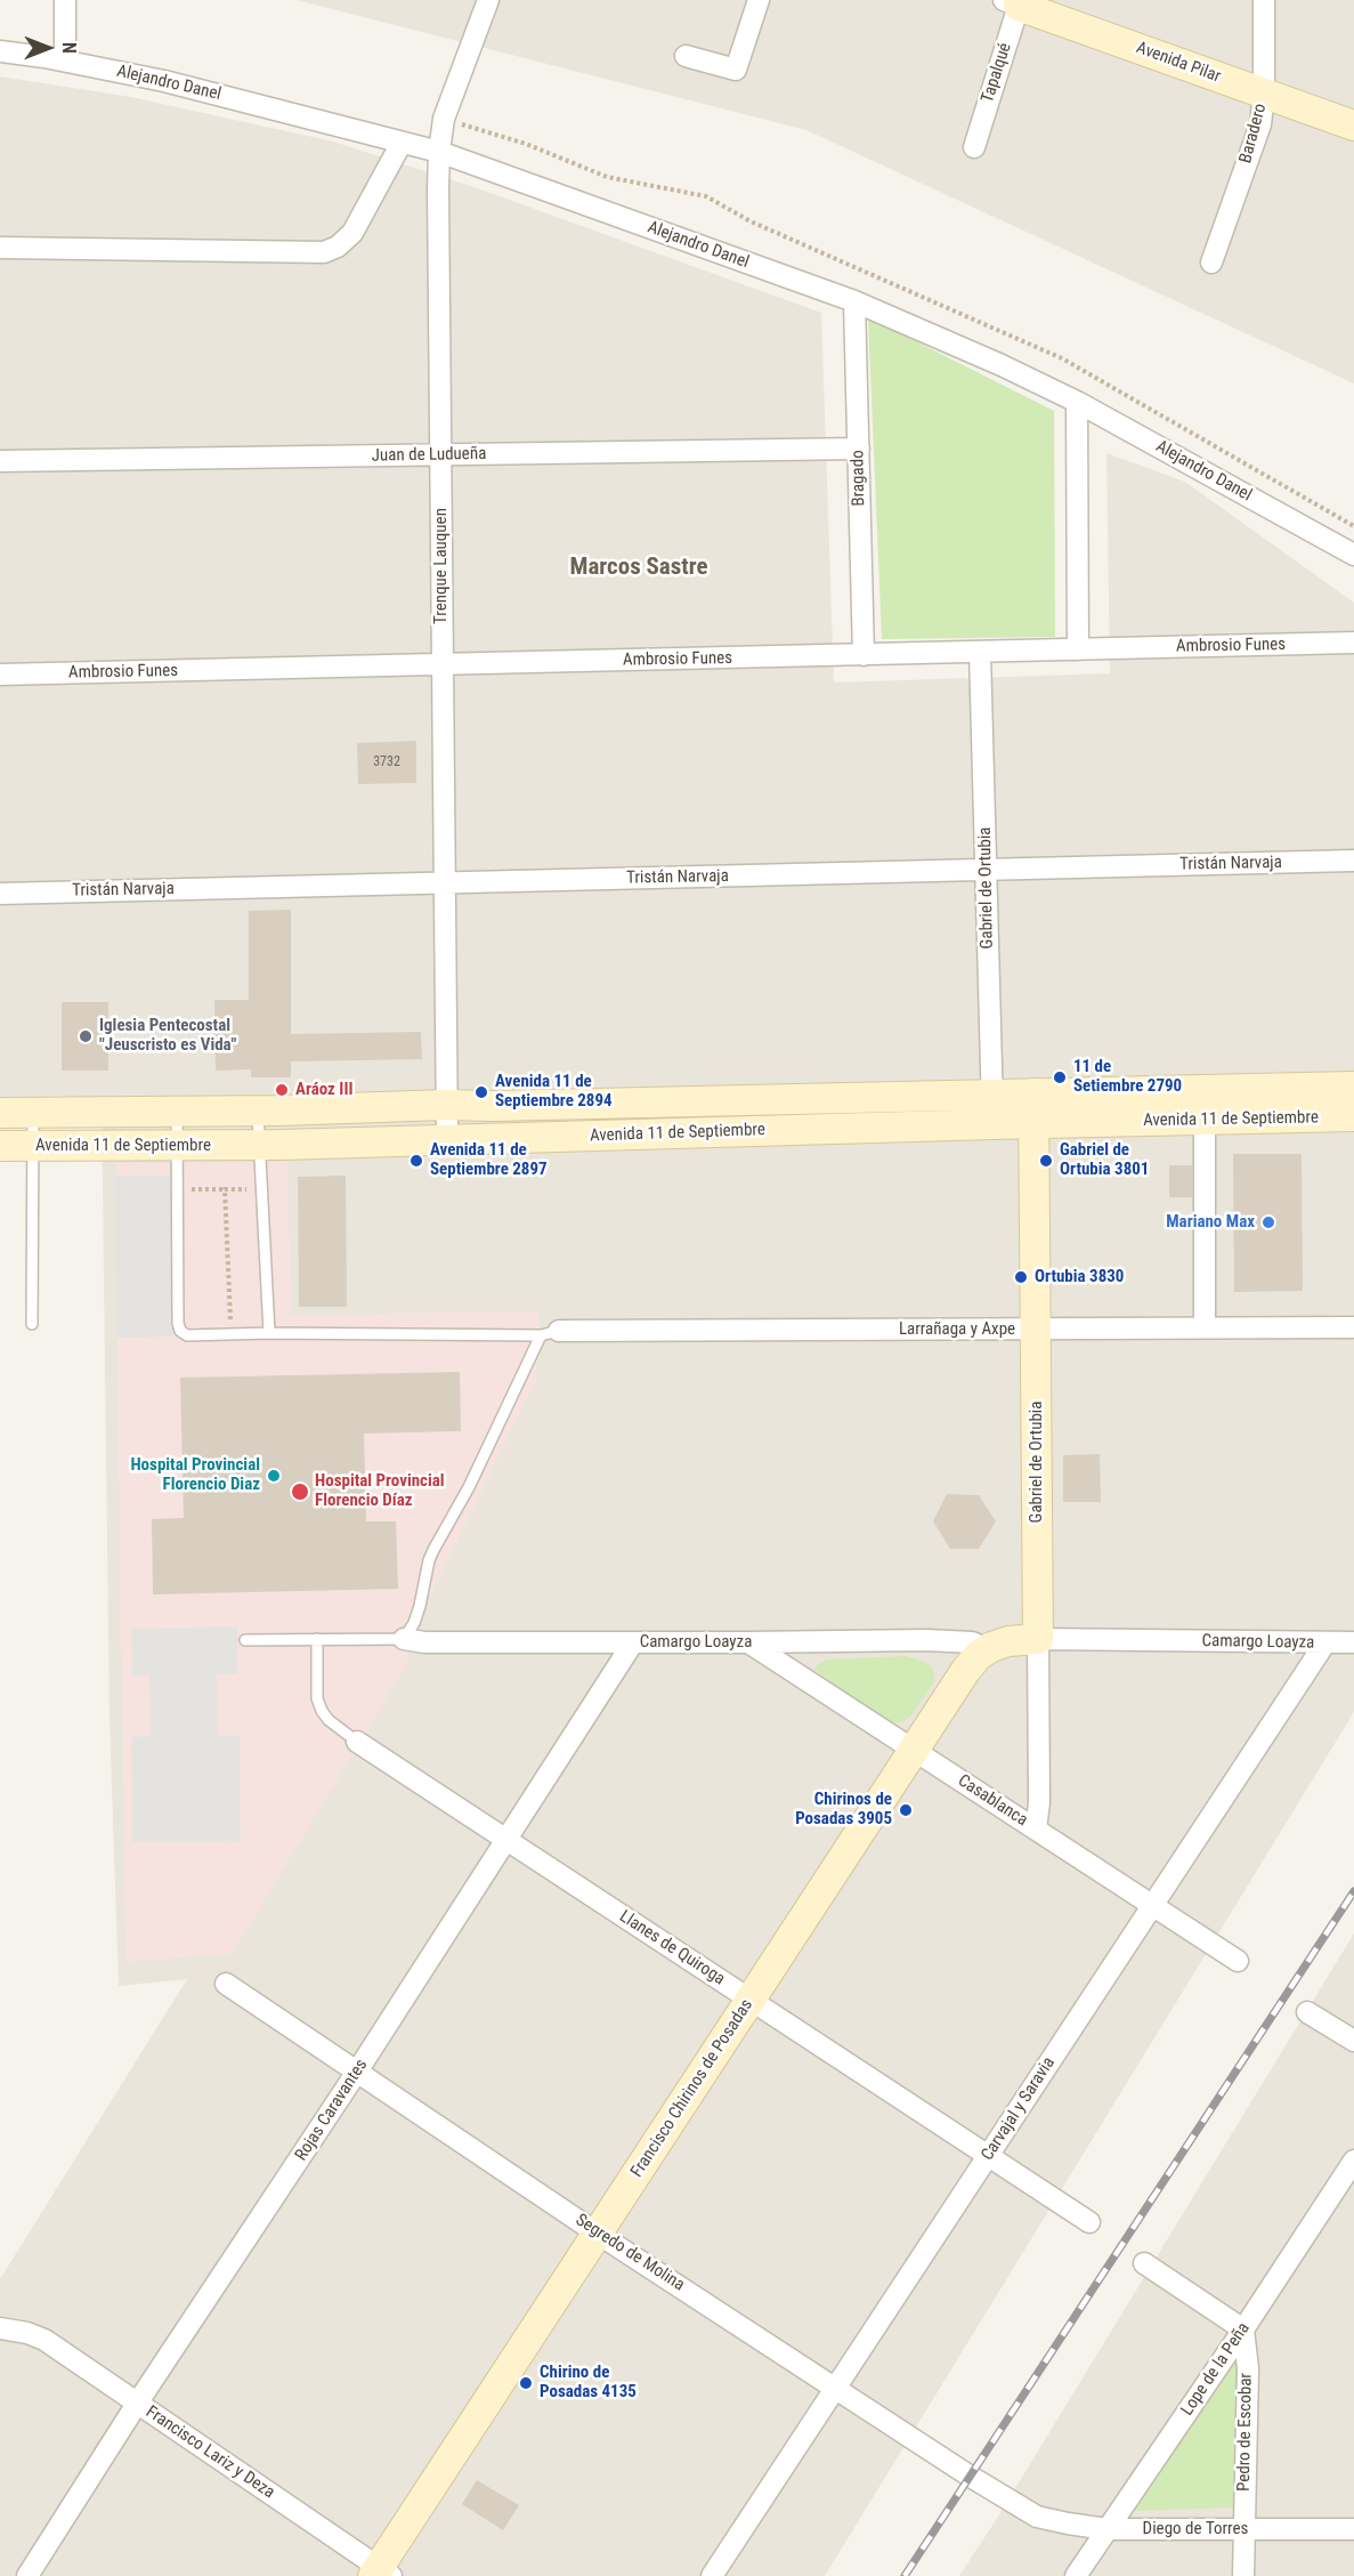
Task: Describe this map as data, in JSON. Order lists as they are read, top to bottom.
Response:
{
  "streets": {
    "main road": [
      "Avenida Pilar",
      "Gabriel de Ortubia",
      "Avenida 11 de Septiembre",
      "Francisco Chirinos de Posadas"
    ],
    "street": [
      "Tapalqué",
      "Alejandro Danel",
      "Baradero",
      "Juan de Ludueña",
      "Bragado",
      "Trenque Lauquen",
      "Ambrosio Funes",
      "Tristán Narvaja",
      "Larrañaga y Axpe",
      "Camargo Loayza",
      "Casablanca",
      "Llanes de Quiroga",
      "Carvajal y Saravia",
      "Rojas Caravantes",
      "Segredo de Molina",
      "Lope de la Peña",
      "Pedro de Escobar",
      "Francisco Lariz y Deza",
      "Diego de Torres"
    ]
  },
  "crossings": [
    ["Avenida Pilar", "Tapalqué"],
    ["Avenida Pilar", "Baradero"],
    ["Alejandro Danel", "Bragado"],
    ["Alejandro Danel", "Trenque Lauquen"],
    ["Juan de Ludueña", "Bragado"],
    ["Juan de Ludueña", "Trenque Lauquen"],
    ["Bragado", "Ambrosio Funes"],
    ["Trenque Lauquen", "Ambrosio Funes"],
    ["Trenque Lauquen", "Tristán Narvaja"],
    ["Trenque Lauquen", "Avenida 11 de Septiembre"],
    ["Ambrosio Funes", "Gabriel de Ortubia"],
    ["Tristán Narvaja", "Gabriel de Ortubia"],
    ["Gabriel de Ortubia", "Avenida 11 de Septiembre"],
    ["Gabriel de Ortubia", "Larrañaga y Axpe"],
    ["Gabriel de Ortubia", "Camargo Loayza"],
    ["Gabriel de Ortubia", "Casablanca"],
    ["Camargo Loayza", "Casablanca"],
    ["Camargo Loayza", "Francisco Chirinos de Posadas"],
    ["Camargo Loayza", "Carvajal y Saravia"],
    ["Camargo Loayza", "Rojas Caravantes"],
    ["Casablanca", "Francisco Chirinos de Posadas"],
    ["Casablanca", "Carvajal y Saravia"],
    ["Llanes de Quiroga", "Francisco Chirinos de Posadas"],
    ["Llanes de Quiroga", "Carvajal y Saravia"],
    ["Llanes de Quiroga", "Rojas Caravantes"],
    ["Francisco Chirinos de Posadas", "Segredo de Molina"],
    ["Francisco Chirinos de Posadas", "Francisco Lariz y Deza"],
    ["Carvajal y Saravia", "Segredo de Molina"],
    ["Rojas Caravantes", "Segredo de Molina"],
    ["Rojas Caravantes", "Francisco Lariz y Deza"],
    ["Segredo de Molina", "Diego de Torres"],
    ["Lope de la Peña", "Pedro de Escobar"],
    ["Lope de la Peña", "Diego de Torres"],
    ["Pedro de Escobar", "Diego de Torres"]
  ],
  "districts": ["Marcos Sastre"],
  "places": [
    "Iglesia Pentecostal \"Jeuscristo es Vida\"",
    "11 de Setiembre 2790",
    "Aráoz III",
    "Avenida 11 de Septiembre 2894",
    "Avenida 11 de Septiembre 2897",
    "Gabriel de Ortubia 3801",
    "Mariano Max",
    "Ortubia 3830",
    "Hospital Provincial Florencio Diaz",
    "Hospital Provincial Florencio Díaz",
    "Chirinos de Posadas 3905",
    "Chirino de Posadas 4135"
  ],
  "house_numbers": ["3732"],
  "north": "right"
}
